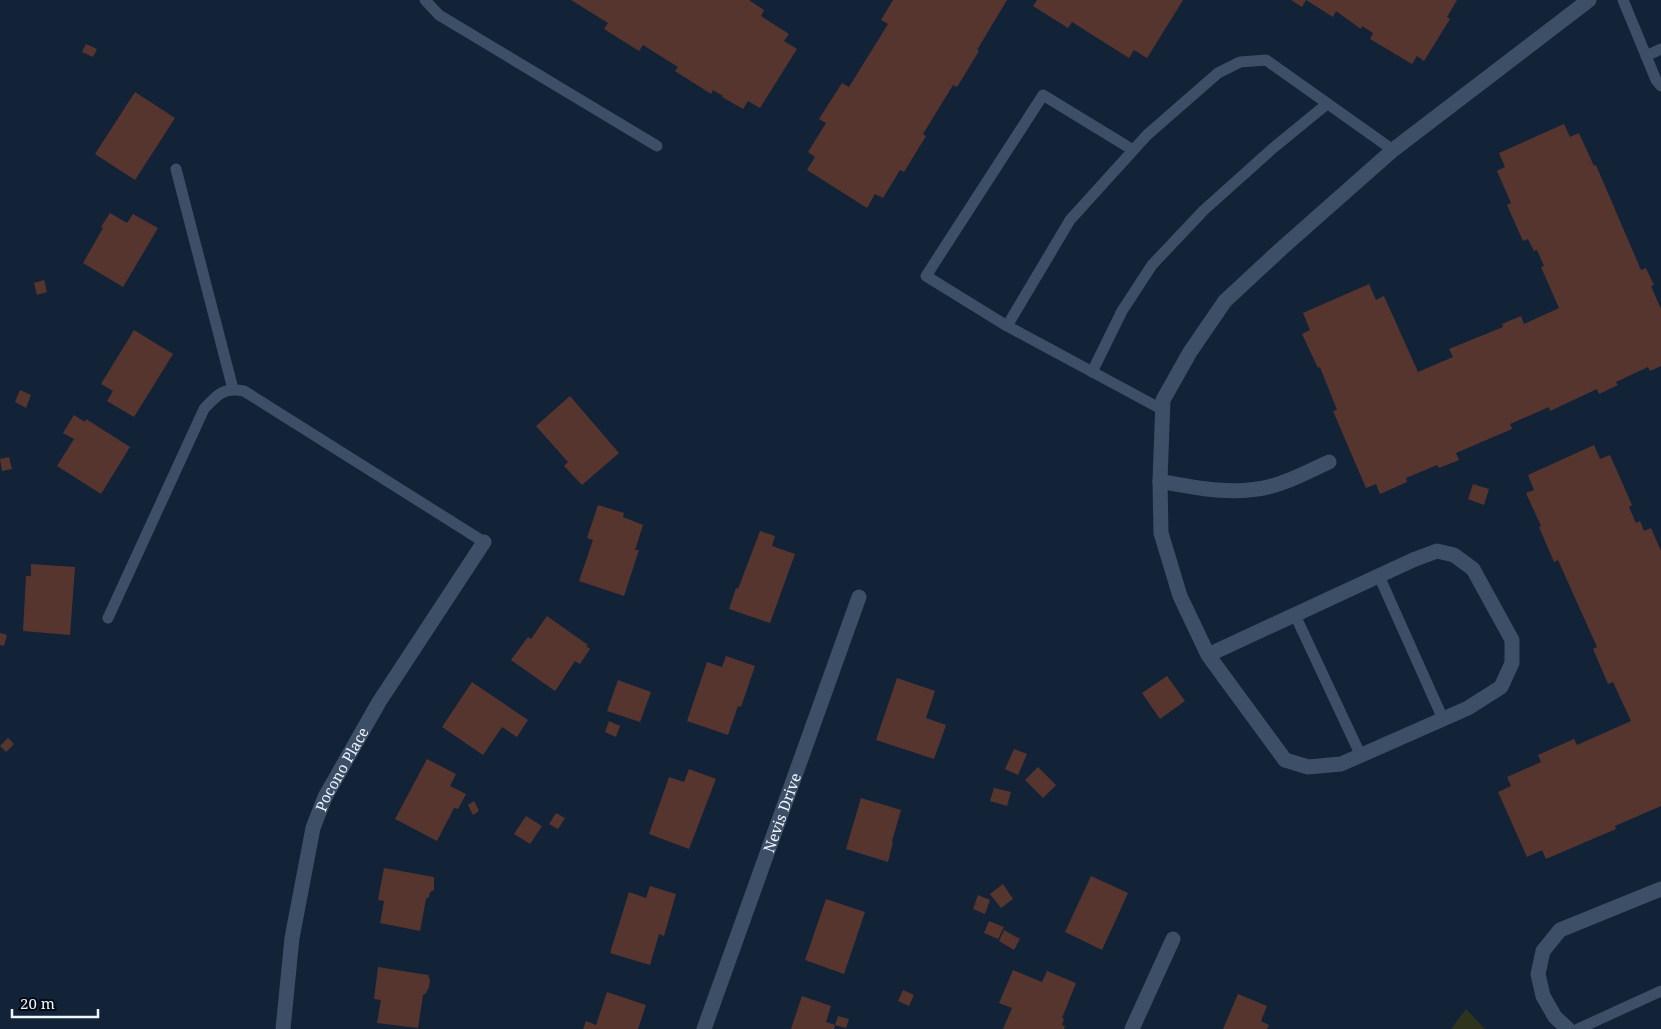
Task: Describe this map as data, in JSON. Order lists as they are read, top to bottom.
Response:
{
  "streets": {
    "street": ["Pocono Place", "Nevis Drive"]
  },
  "scale_bar": "20 m"
}
